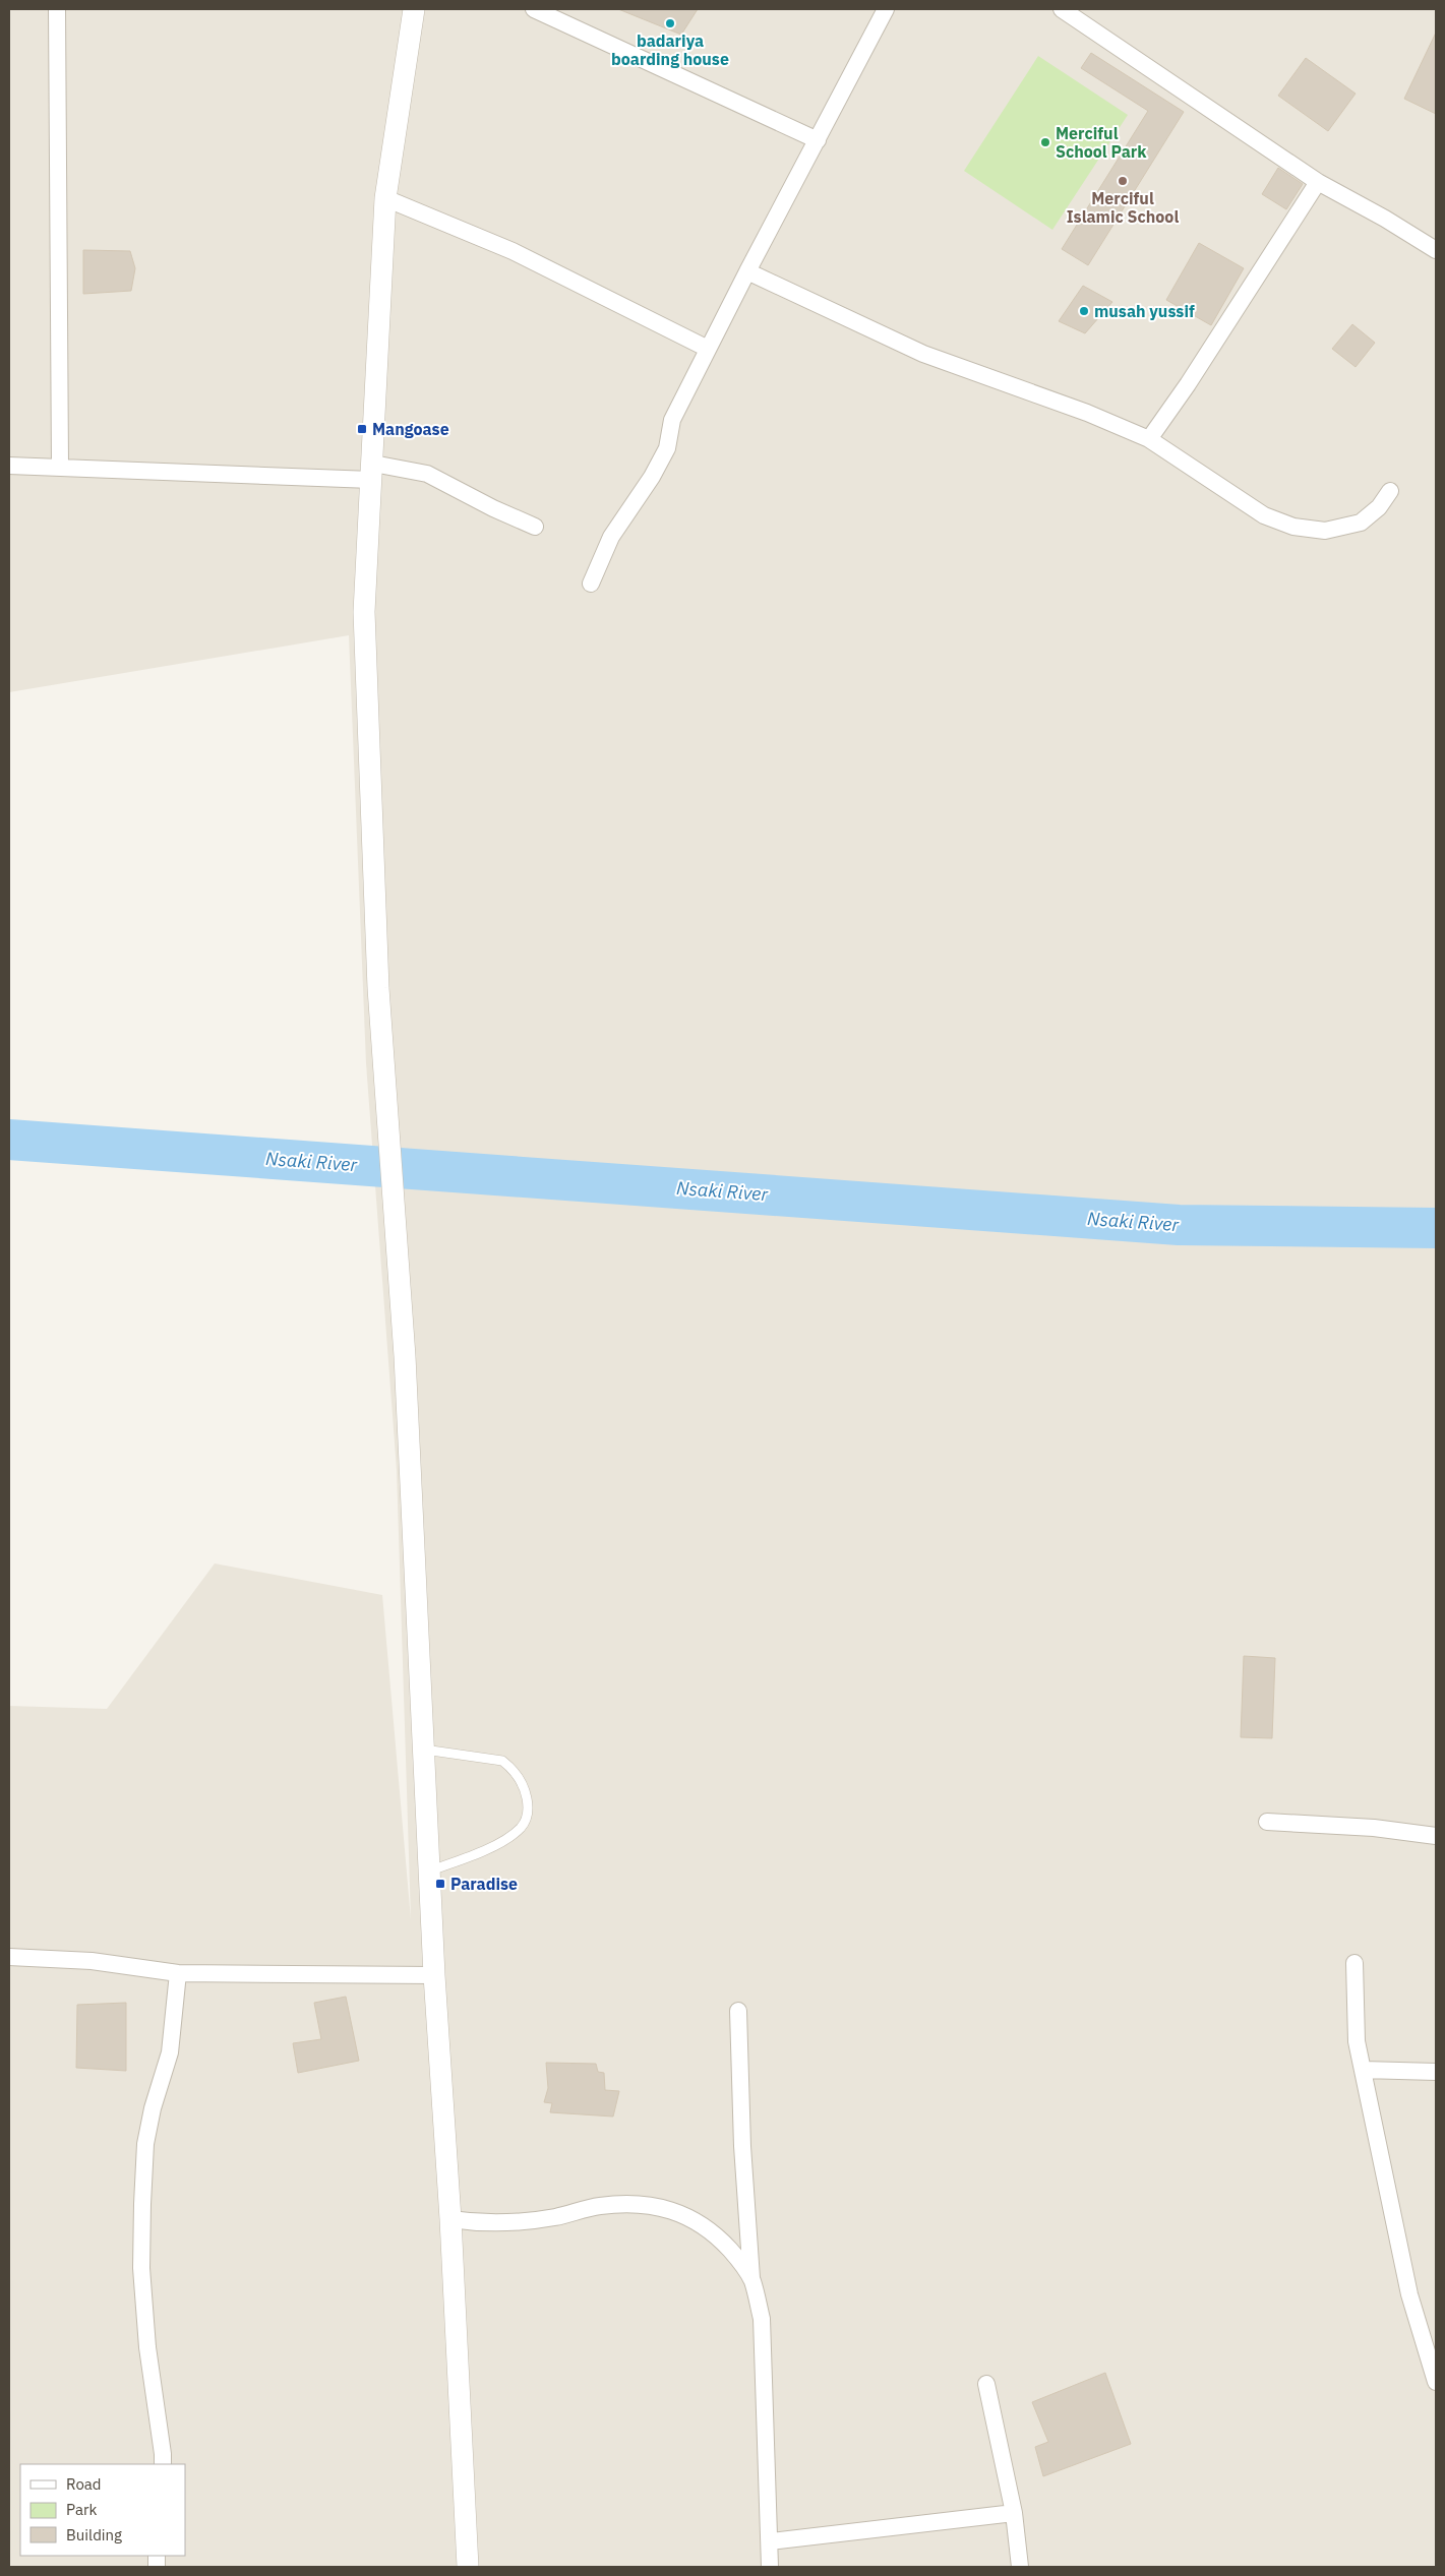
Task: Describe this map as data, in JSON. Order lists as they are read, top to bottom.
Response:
{
  "water": ["Nsaki River"],
  "places": {
    "other": [
      "badariya boarding house",
      "Merciful School Park",
      "Merciful Islamic School",
      "musah yussif"
    ],
    "transit": ["Mangoase", "Paradise"]
  },
  "legend": ["Road", "Park", "Building"]
}
